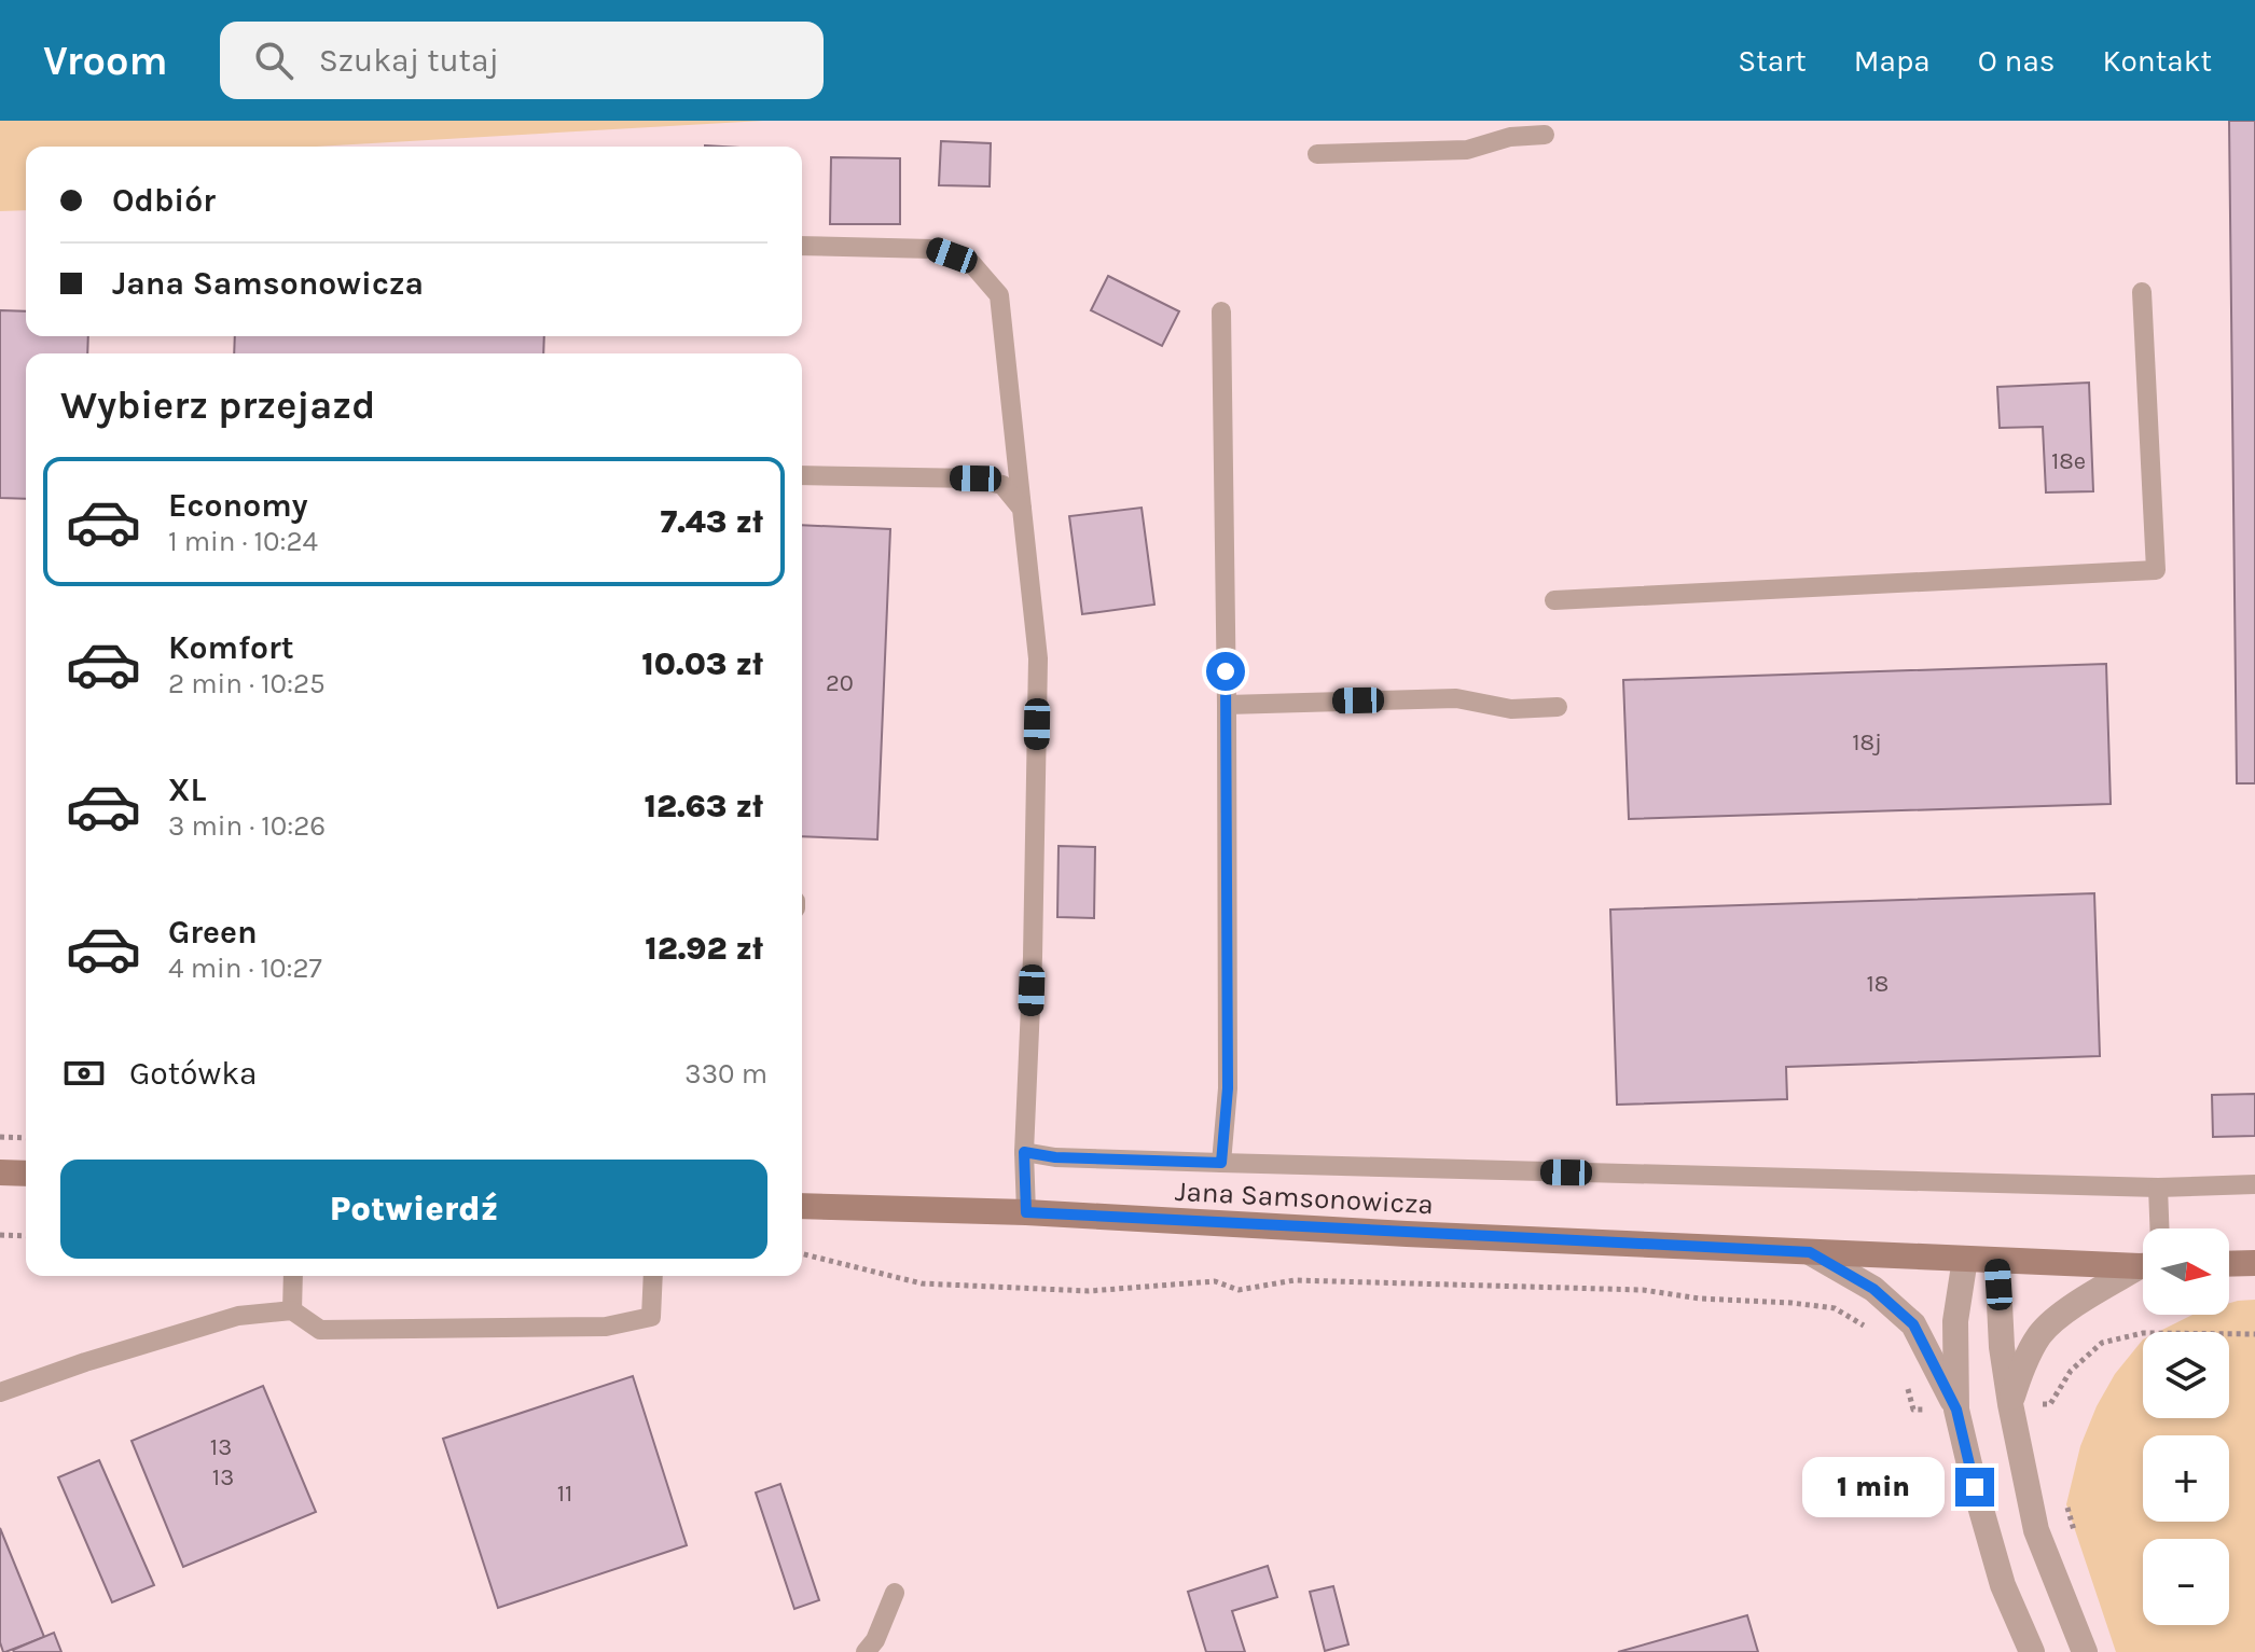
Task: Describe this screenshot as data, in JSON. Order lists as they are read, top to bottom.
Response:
{
  "streets": {
    "main road": ["Jana Samsonowicza"]
  },
  "house_numbers": [
    "18e",
    "20",
    "18j",
    "18",
    "13",
    "13",
    "11"
  ],
  "north": "right",
  "page": {
    "header": "Vroom",
    "search": "Szukaj tutaj",
    "nav": [
      "Start",
      "Mapa",
      "O nas",
      "Kontakt"
    ],
    "banner": ["Odbiór", "Jana Samsonowicza"],
    "heading": "Wybierz przejazd",
    "list": [
      {
        "name": "Economy",
        "note": "1 min · 10:24",
        "value": "7.43 zł"
      },
      {
        "name": "Komfort",
        "note": "2 min · 10:25",
        "value": "10.03 zł"
      },
      {
        "name": "XL",
        "note": "3 min · 10:26",
        "value": "12.63 zł"
      },
      {
        "name": "Green",
        "note": "4 min · 10:27",
        "value": "12.92 zł"
      }
    ],
    "pay": ["Gotówka", "330 m"],
    "buttons": "Potwierdź",
    "map_buttons": ["+", "−"],
    "bubble": "1 min"
  }
}
